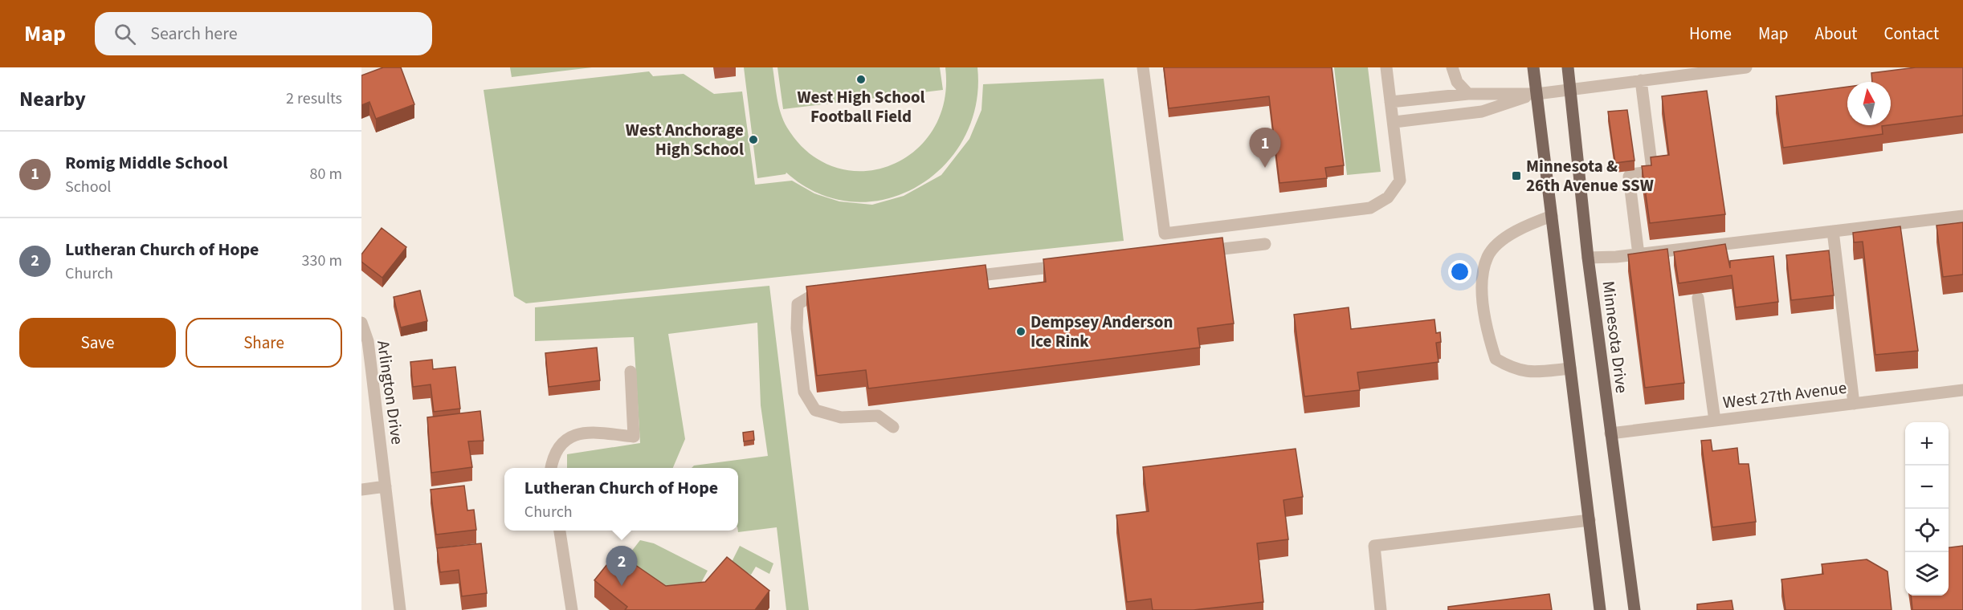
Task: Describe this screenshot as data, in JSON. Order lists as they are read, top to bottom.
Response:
{
  "streets": {
    "main road": ["Minnesota Drive"],
    "street": ["Arlington Drive", "West 27th Avenue"]
  },
  "crossings": [
    ["Minnesota Drive", "West 27th Avenue"]
  ],
  "places": {
    "other": ["West High School Football Field", "West Anchorage High School", "Dempsey Anderson Ice Rink"],
    "transit": ["Minnesota & 26th Avenue SSW"]
  },
  "north": "top",
  "page": {
    "header": "Map",
    "search": "Search here",
    "nav": [
      "Home",
      "Map",
      "About",
      "Contact"
    ],
    "heading": ["Nearby", "2 results"],
    "pins": ["1", "2"],
    "list": [
      {
        "mark": "1",
        "name": "Romig Middle School",
        "note": "School",
        "value": "80 m"
      },
      {
        "mark": "2",
        "name": "Lutheran Church of Hope",
        "note": "Church",
        "value": "330 m"
      }
    ],
    "buttons": ["Save", "Share"],
    "map_buttons": ["+", "−"],
    "popup": ["Lutheran Church of Hope", "Church"]
  }
}
